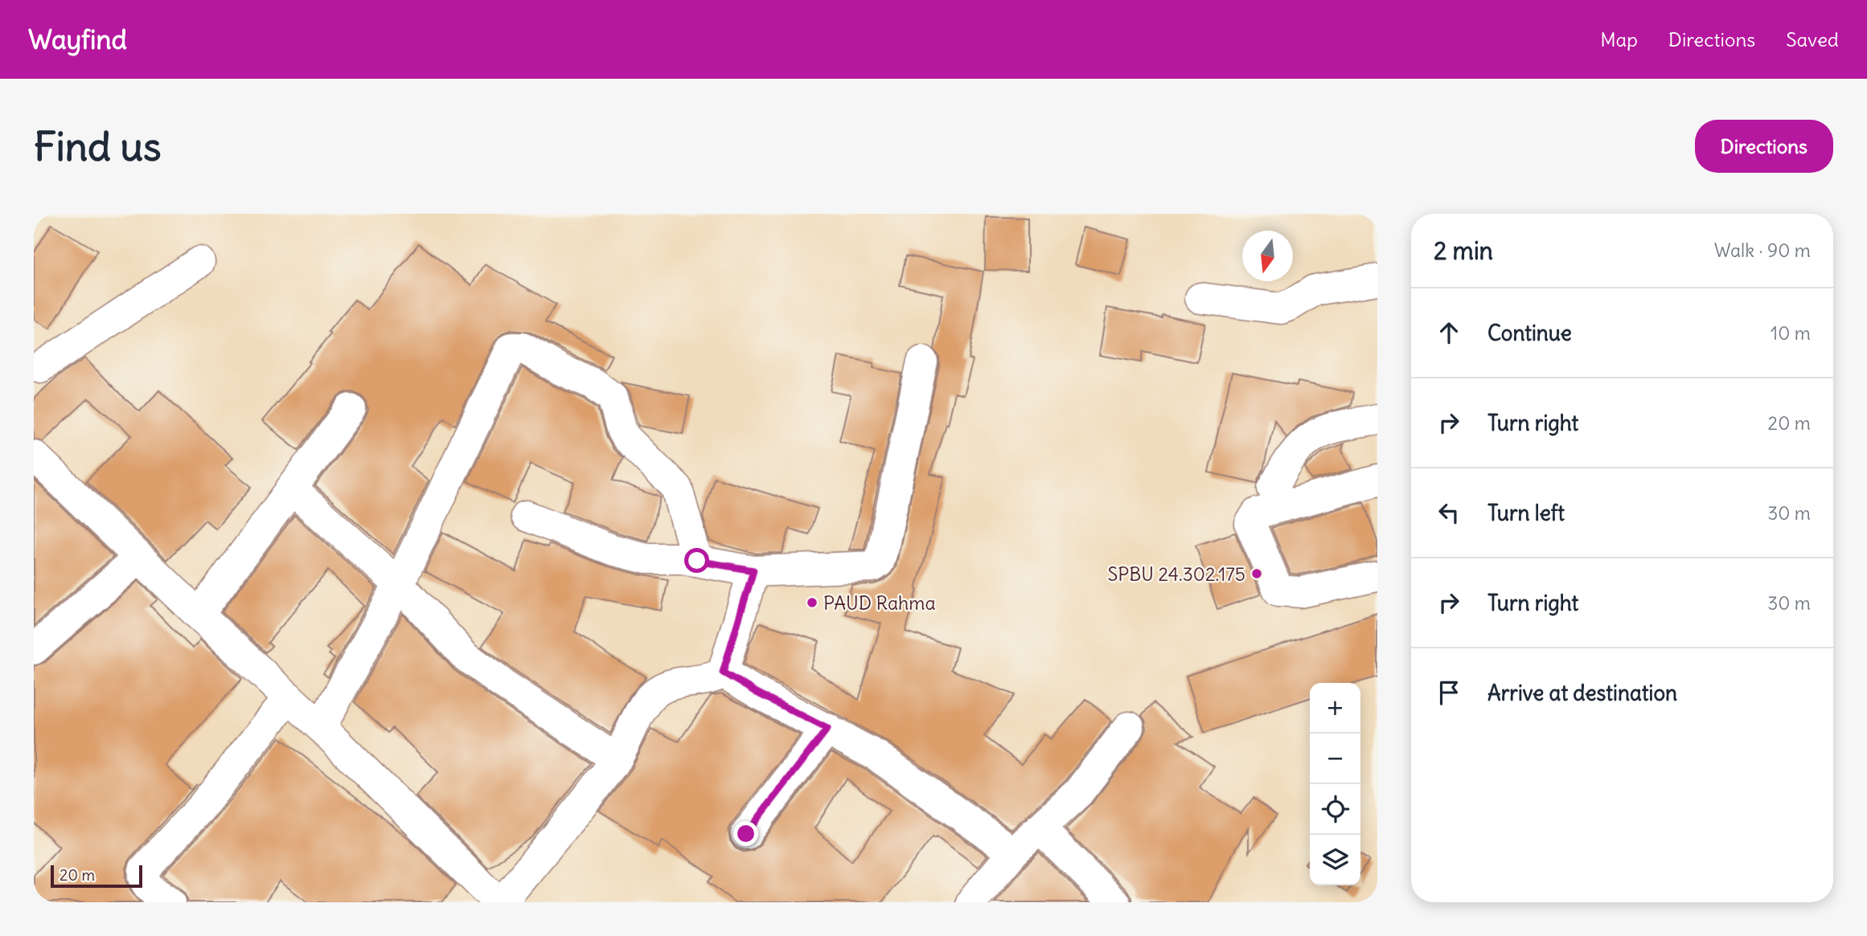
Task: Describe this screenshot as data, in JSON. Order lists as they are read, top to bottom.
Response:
{
  "places": ["SPBU 24.302.175", "PAUD Rahma"],
  "scale_bar": "20 m",
  "north": "bottom",
  "page": {
    "header": "Wayfind",
    "nav": ["Map", "Directions", "Saved"],
    "buttons": "Directions",
    "title": "Find us",
    "heading": ["2 min", "Walk · 90 m"],
    "list": [
      ["Continue", "10 m"],
      ["Turn right", "20 m"],
      ["Turn left", "30 m"],
      ["Turn right", "30 m"],
      "Arrive at destination"
    ],
    "map_buttons": ["+", "−"],
    "scale": "20 m"
  }
}
